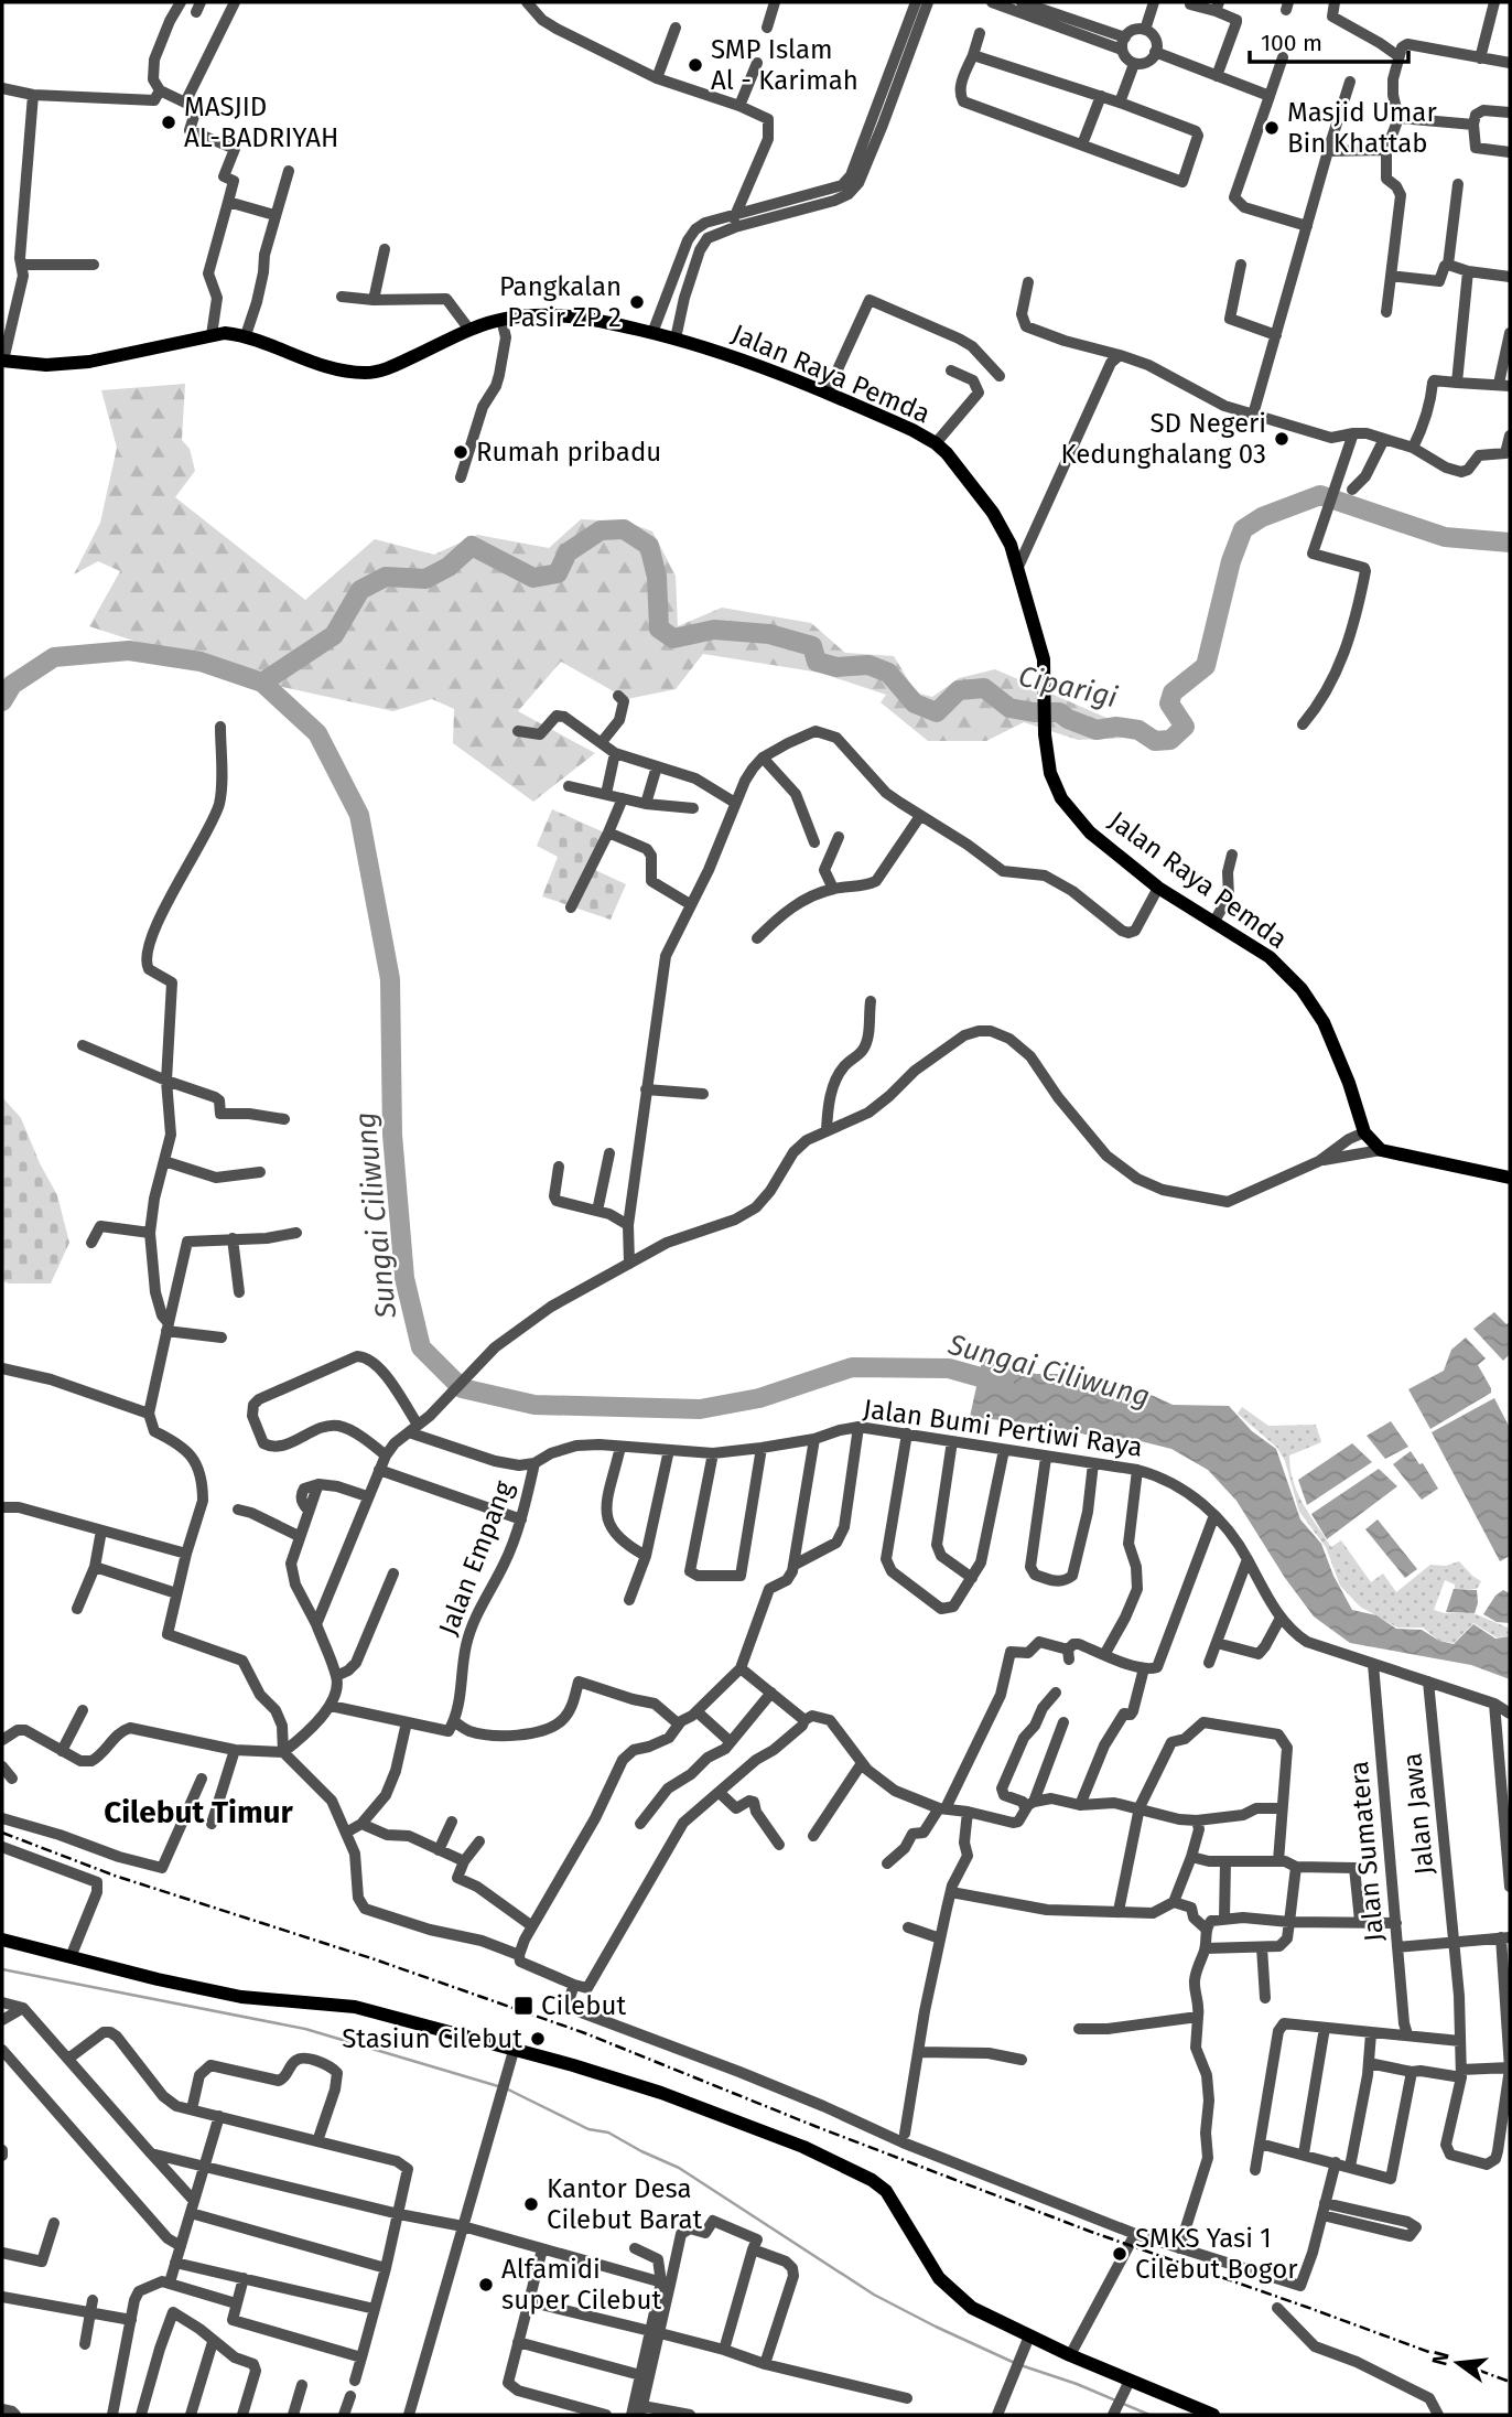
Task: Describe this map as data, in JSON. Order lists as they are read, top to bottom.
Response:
{
  "streets": {
    "main road": ["Jalan Raya Pemda"],
    "street": [
      "Jalan Bumi Pertiwi Raya",
      "Jalan Empang",
      "Jalan Jawa",
      "Jalan Sumatera"
    ]
  },
  "crossings": [
    ["Jalan Bumi Pertiwi Raya", "Jalan Empang"],
    ["Jalan Bumi Pertiwi Raya", "Jalan Jawa"],
    ["Jalan Bumi Pertiwi Raya", "Jalan Sumatera"]
  ],
  "districts": ["Cilebut Timur"],
  "water": ["Ciparigi", "Sungai Ciliwung"],
  "places": {
    "other": [
      "SMP Islam Al - Karimah",
      "MASJID AL-BADRIYAH",
      "Masjid Umar Bin Khattab",
      "Pangkalan Pasir ZP 2",
      "SD Negeri Kedunghalang 03",
      "Rumah pribadu",
      "Stasiun Cilebut",
      "Kantor Desa Cilebut Barat",
      "SMKS Yasi 1 Cilebut Bogor",
      "Alfamidi super Cilebut"
    ],
    "transit": ["Cilebut"]
  },
  "scale_bar": "100 m",
  "north": "left"
}
